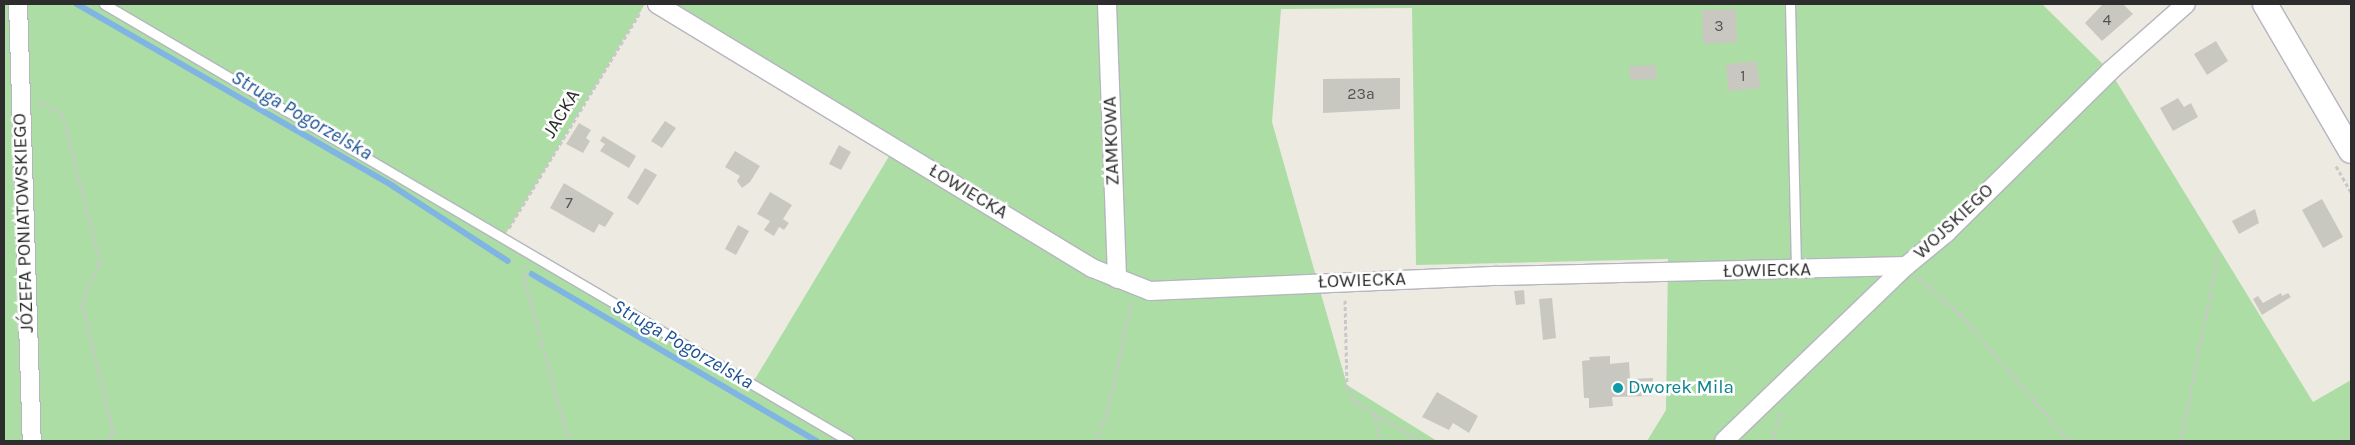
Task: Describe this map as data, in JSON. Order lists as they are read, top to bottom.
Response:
{
  "streets": {
    "street": [
      "ZAMKOWA",
      "ŁOWIECKA",
      "WOJSKIEGO",
      "JÓZEFA PONIATOWSKIEGO"
    ],
    "path": ["JACKA"]
  },
  "crossings": [
    ["ZAMKOWA", "ŁOWIECKA"],
    ["ŁOWIECKA", "WOJSKIEGO"]
  ],
  "water": ["Struga Pogorzelska"],
  "places": ["Dworek Mila"],
  "house_numbers": [
    "4",
    "3",
    "1",
    "23a",
    "7"
  ]
}
